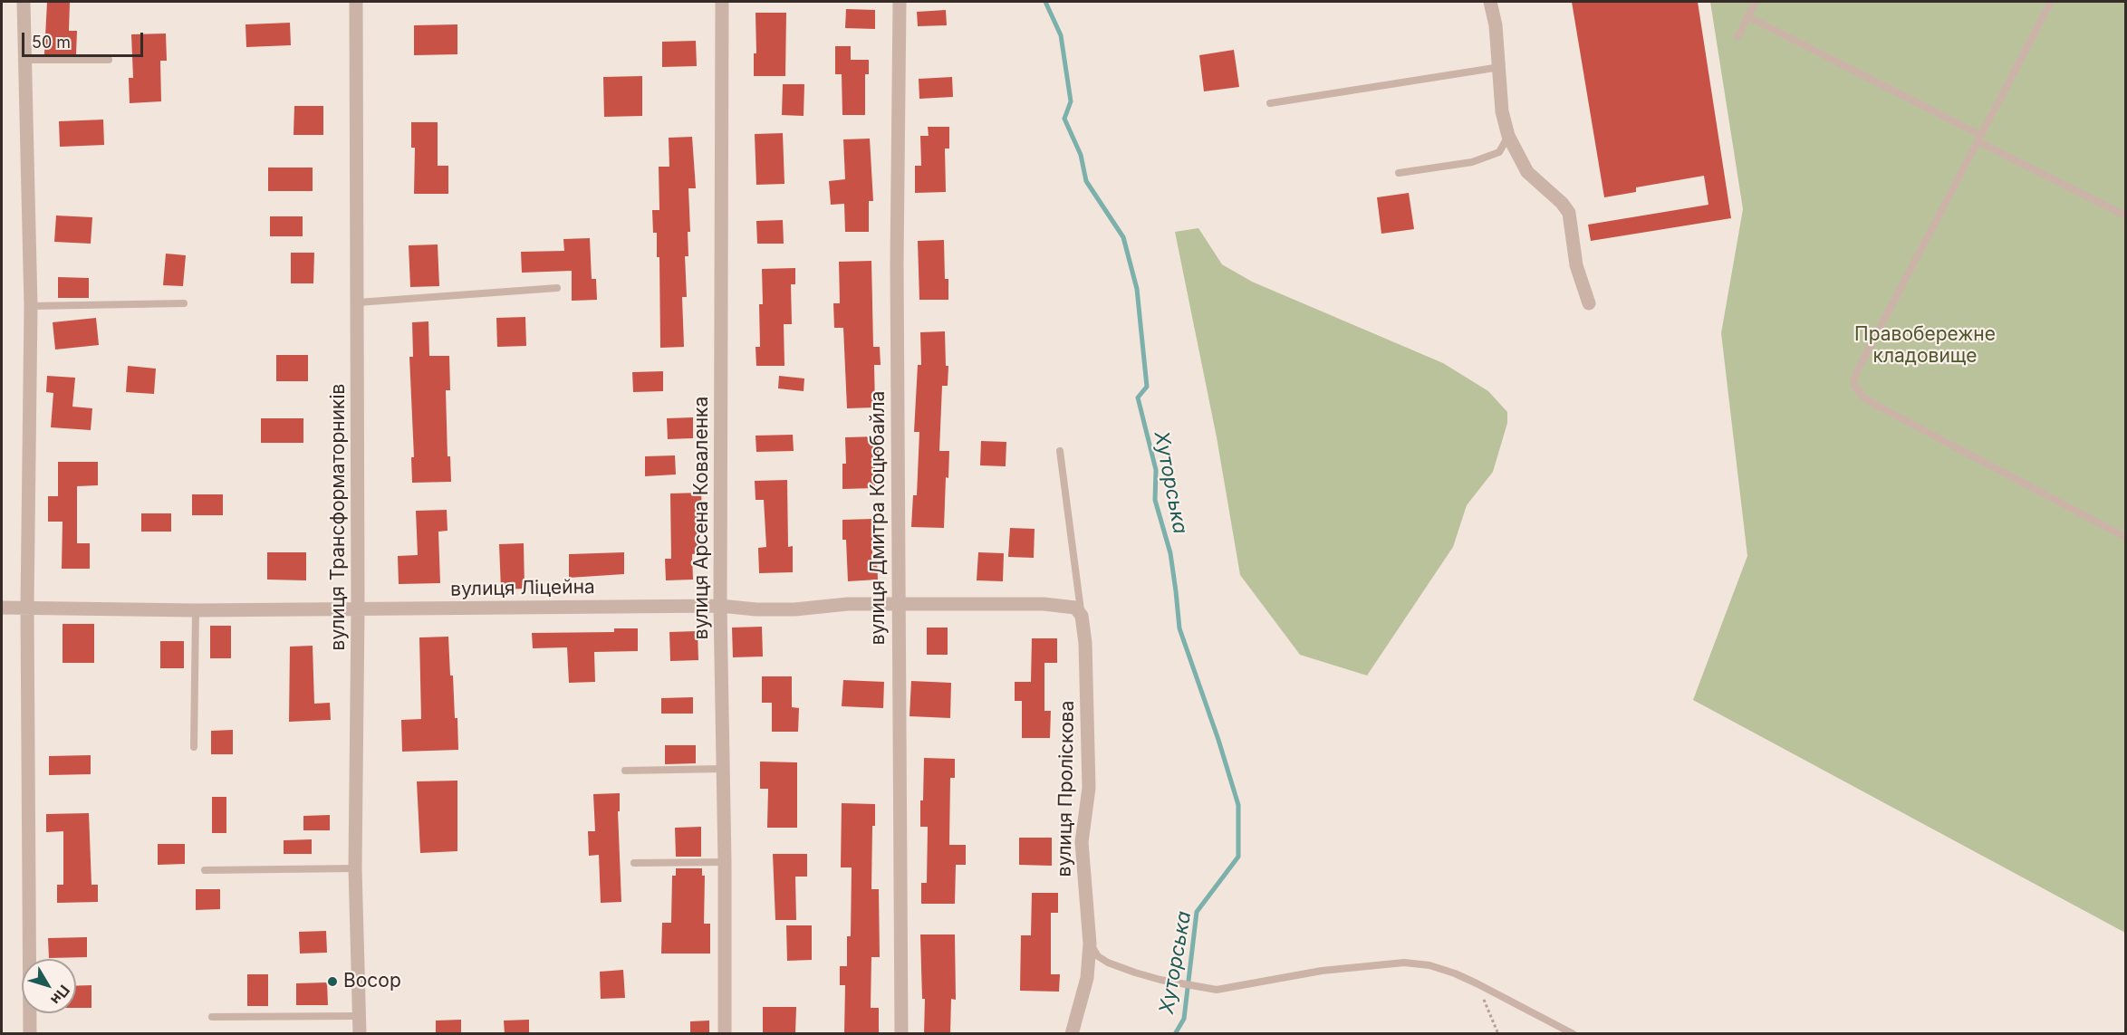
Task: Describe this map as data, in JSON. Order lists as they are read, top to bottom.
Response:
{
  "streets": {
    "street": [
      "вулиця Трансформаторників",
      "вулиця Арсена Коваленка",
      "вулиця Дмитра Коцюбайла",
      "вулиця Ліцейна",
      "вулиця Проліскова"
    ]
  },
  "crossings": [
    ["вулиця Трансформаторників", "вулиця Ліцейна"],
    ["вулиця Арсена Коваленка", "вулиця Ліцейна"],
    ["вулиця Дмитра Коцюбайла", "вулиця Ліцейна"],
    ["вулиця Ліцейна", "вулиця Проліскова"]
  ],
  "water": ["Хуторська"],
  "parks": ["Правобережне кладовище"],
  "places": ["Восор"],
  "scale_bar": "50 m",
  "north": "bottom right"
}
